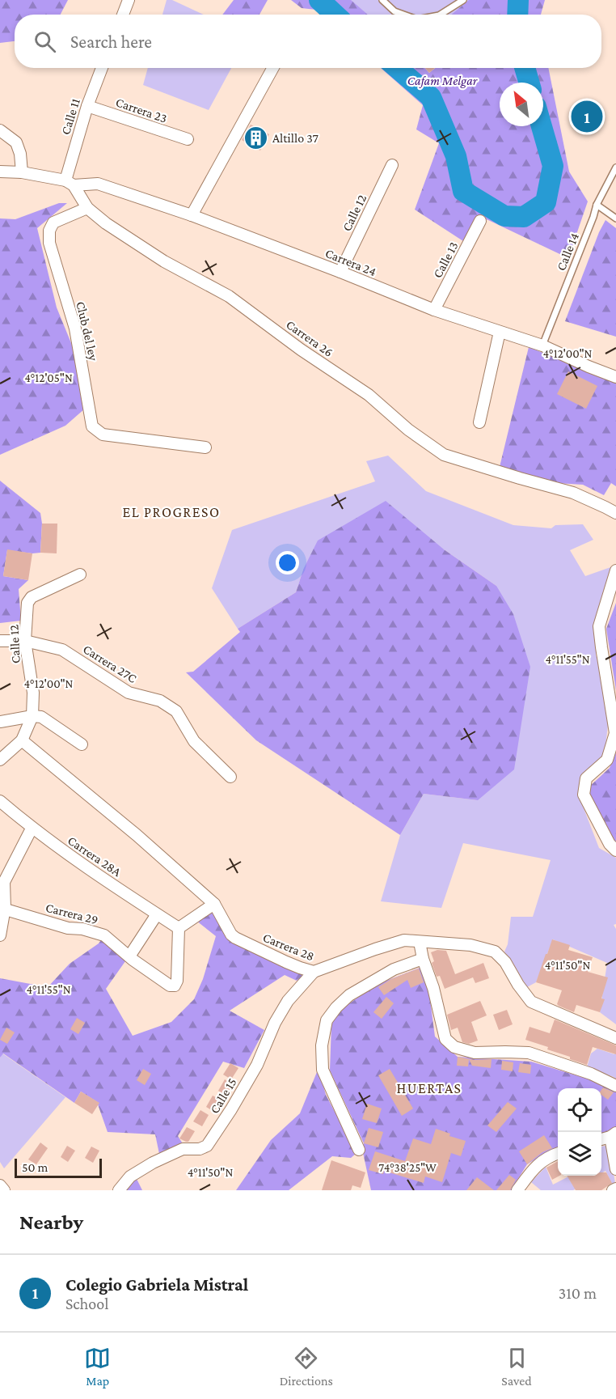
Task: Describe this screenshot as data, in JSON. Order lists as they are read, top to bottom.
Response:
{
  "streets": {
    "street": [
      "Carrera 23",
      "Calle 11",
      "Calle 12",
      "Calle 13",
      "Carrera 24",
      "Club del ley",
      "Carrera 26",
      "Carrera 27C",
      "Carrera 28A",
      "Carrera 29",
      "Carrera 28",
      "Calle 15"
    ],
    "lane": ["Calle 14"]
  },
  "crossings": [
    ["Carrera 23", "Calle 11"],
    ["Calle 11", "Carrera 24"],
    ["Calle 11", "Carrera 26"],
    ["Calle 12", "Carrera 24"],
    ["Calle 12", "Carrera 27C"],
    ["Calle 12", "Carrera 28"],
    ["Calle 14", "Carrera 24"],
    ["Calle 13", "Carrera 24"],
    ["Carrera 24", "Carrera 26"],
    ["Club del ley", "Carrera 26"],
    ["Carrera 28A", "Carrera 29"],
    ["Carrera 28", "Calle 15"]
  ],
  "districts": ["EL PROGRESO", "HUERTAS"],
  "parks": ["Cafam Melgar"],
  "places": {
    "building": ["Altillo 37"]
  },
  "scale_bar": "50 m",
  "north": "top left",
  "page": {
    "search": "Search here",
    "pins": "1",
    "scale": "50 m",
    "heading": "Nearby",
    "list": [
      {
        "mark": "1",
        "name": "Colegio Gabriela Mistral",
        "note": "School",
        "value": "310 m"
      }
    ],
    "nav": ["Map", "Directions", "Saved"]
  },
  "coordinates": [
    "4°12'00\"N",
    "4°12'05\"N",
    "4°11'55\"N",
    "4°11'50\"N",
    "74°38'25\"W"
  ]
}
